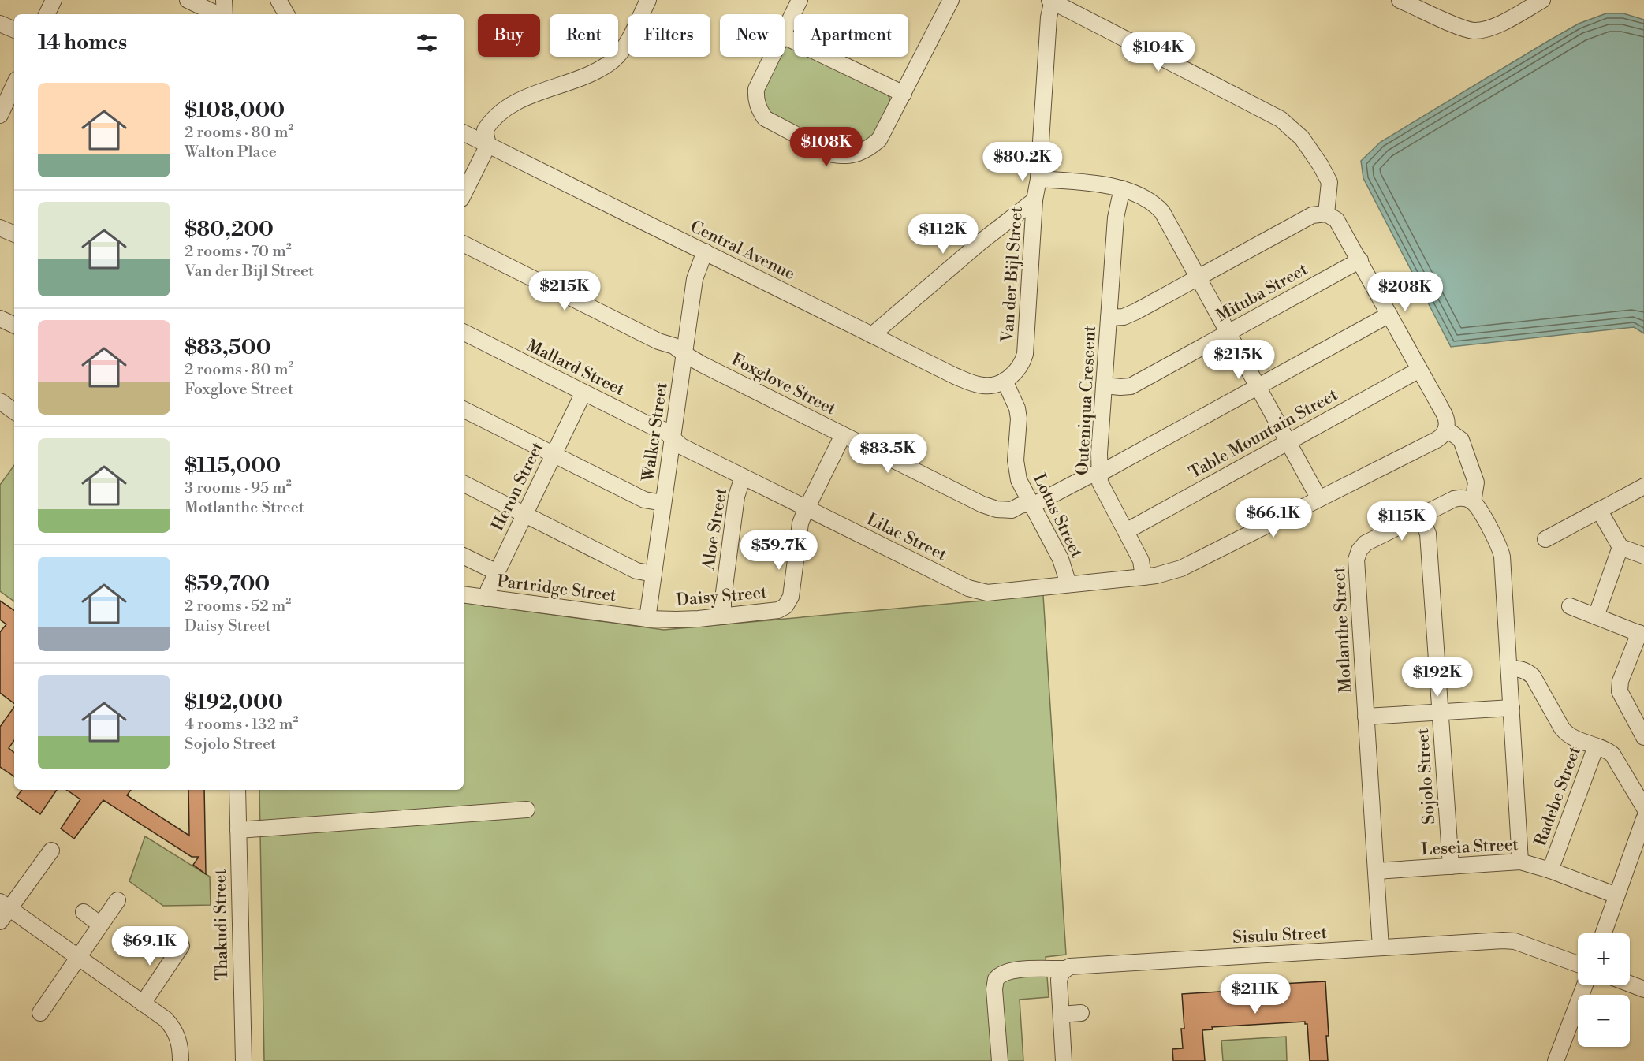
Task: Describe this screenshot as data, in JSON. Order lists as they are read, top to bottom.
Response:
{
  "streets": {
    "street": [
      "Central Avenue",
      "Van der Bijl Street",
      "Mituba Street",
      "Mallard Street",
      "Foxglove Street",
      "Outeniqua Crescent",
      "Walker Street",
      "Table Mountain Street",
      "Heron Street",
      "Lotus Street",
      "Aloe Street",
      "Lilac Street",
      "Partridge Street",
      "Daisy Street",
      "Motlanthe Street",
      "Sojolo Street",
      "Radebe Street",
      "Leseia Street",
      "Thakudi Street",
      "Sisulu Street"
    ]
  },
  "crossings": [
    ["Central Avenue", "Van der Bijl Street"],
    ["Central Avenue", "Walker Street"],
    ["Central Avenue", "Lotus Street"],
    ["Van der Bijl Street", "Lotus Street"],
    ["Mituba Street", "Outeniqua Crescent"],
    ["Mallard Street", "Walker Street"],
    ["Mallard Street", "Heron Street"],
    ["Mallard Street", "Lilac Street"],
    ["Foxglove Street", "Outeniqua Crescent"],
    ["Foxglove Street", "Walker Street"],
    ["Foxglove Street", "Lotus Street"],
    ["Foxglove Street", "Daisy Street"],
    ["Outeniqua Crescent", "Table Mountain Street"],
    ["Outeniqua Crescent", "Lilac Street"],
    ["Walker Street", "Lilac Street"],
    ["Walker Street", "Partridge Street"],
    ["Walker Street", "Daisy Street"],
    ["Heron Street", "Partridge Street"],
    ["Lotus Street", "Lilac Street"],
    ["Aloe Street", "Lilac Street"],
    ["Aloe Street", "Daisy Street"],
    ["Lilac Street", "Daisy Street"],
    ["Partridge Street", "Daisy Street"],
    ["Motlanthe Street", "Sojolo Street"],
    ["Motlanthe Street", "Leseia Street"],
    ["Motlanthe Street", "Sisulu Street"],
    ["Sojolo Street", "Leseia Street"],
    ["Radebe Street", "Leseia Street"]
  ],
  "page": {
    "chip": [
      "Buy",
      "Rent",
      "Filters",
      "New",
      "Apartment"
    ],
    "heading": "14 homes",
    "price": [
      "$104K",
      "$108K",
      "$80.2K",
      "$112K",
      "$215K",
      "$208K",
      "$215K",
      "$83.5K",
      "$66.1K",
      "$115K",
      "$59.7K",
      "$192K",
      "$69.1K",
      "$211K"
    ],
    "list": [
      {
        "name": "$108,000",
        "note": "2 rooms · 80 m² · Walton Place"
      },
      {
        "name": "$80,200",
        "note": "2 rooms · 70 m² · Van der Bijl Street"
      },
      {
        "name": "$83,500",
        "note": "2 rooms · 80 m² · Foxglove Street"
      },
      {
        "name": "$115,000",
        "note": "3 rooms · 95 m² · Motlanthe Street"
      },
      {
        "name": "$59,700",
        "note": "2 rooms · 52 m² · Daisy Street"
      },
      {
        "name": "$192,000",
        "note": "4 rooms · 132 m² · Sojolo Street"
      }
    ],
    "map_buttons": ["+", "−"]
  }
}
